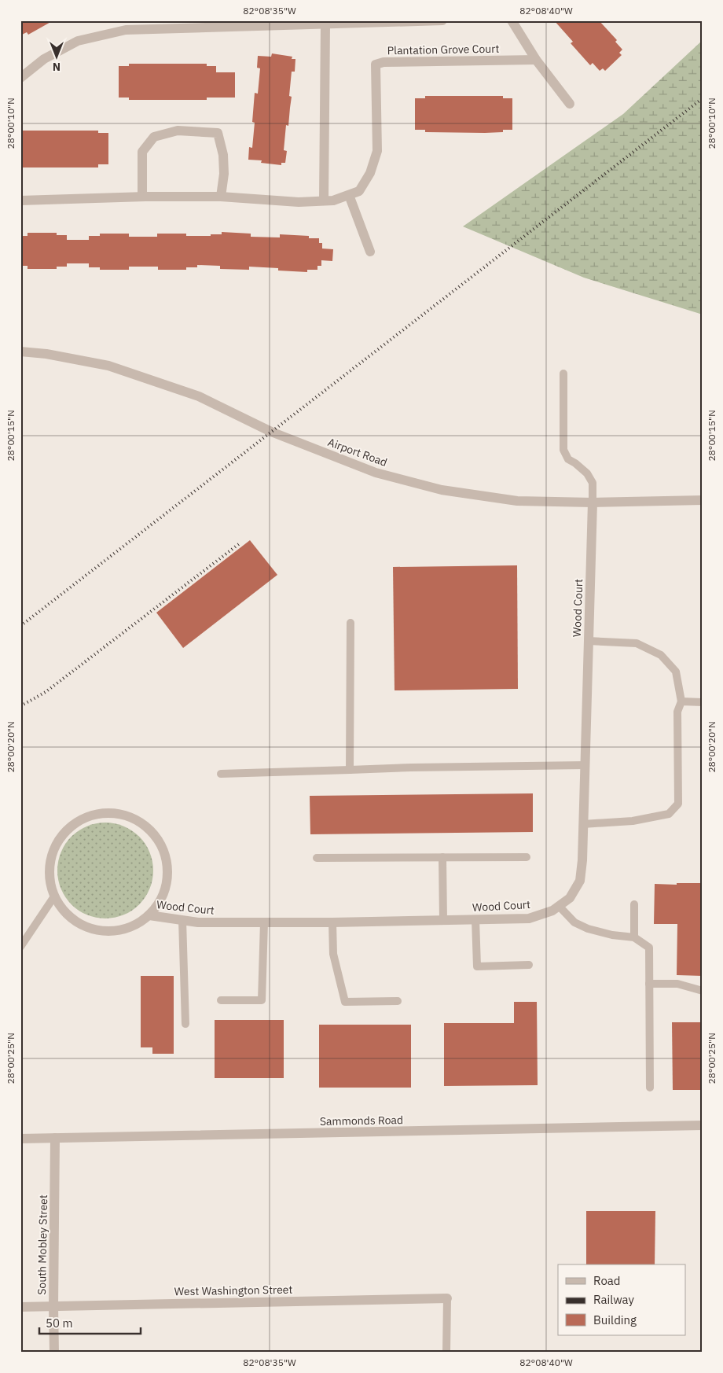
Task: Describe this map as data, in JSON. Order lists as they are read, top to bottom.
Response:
{
  "streets": {
    "street": [
      "Plantation Grove Court",
      "Airport Road",
      "Wood Court",
      "Sammonds Road",
      "South Mobley Street",
      "West Washington Street"
    ]
  },
  "crossings": [
    ["Airport Road", "Wood Court"],
    ["Sammonds Road", "South Mobley Street"],
    ["South Mobley Street", "West Washington Street"]
  ],
  "legend": ["Road", "Railway", "Building"],
  "scale_bar": "50 m",
  "north": "bottom",
  "coordinates": [
    "82°08'35\"W",
    "82°08'40\"W",
    "28°00'10\"N",
    "28°00'15\"N",
    "28°00'20\"N",
    "28°00'25\"N"
  ]
}
